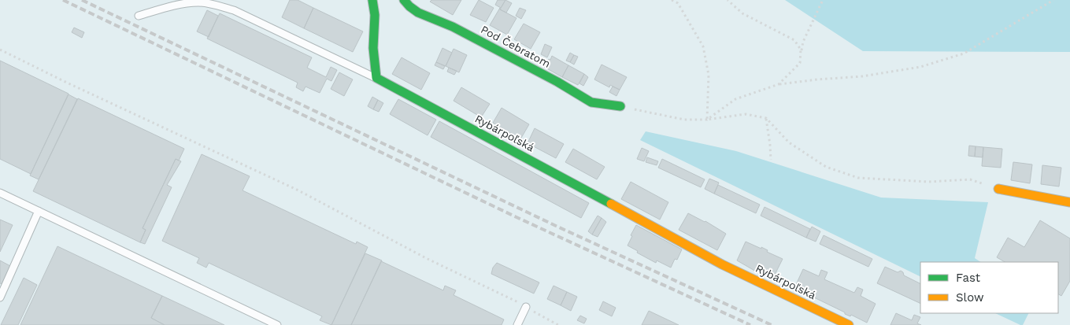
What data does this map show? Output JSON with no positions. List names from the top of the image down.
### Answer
{
  "streets": {
    "street": ["Pod Čebratom", "Rybárpoľská"]
  },
  "legend": ["Fast", "Slow"]
}
